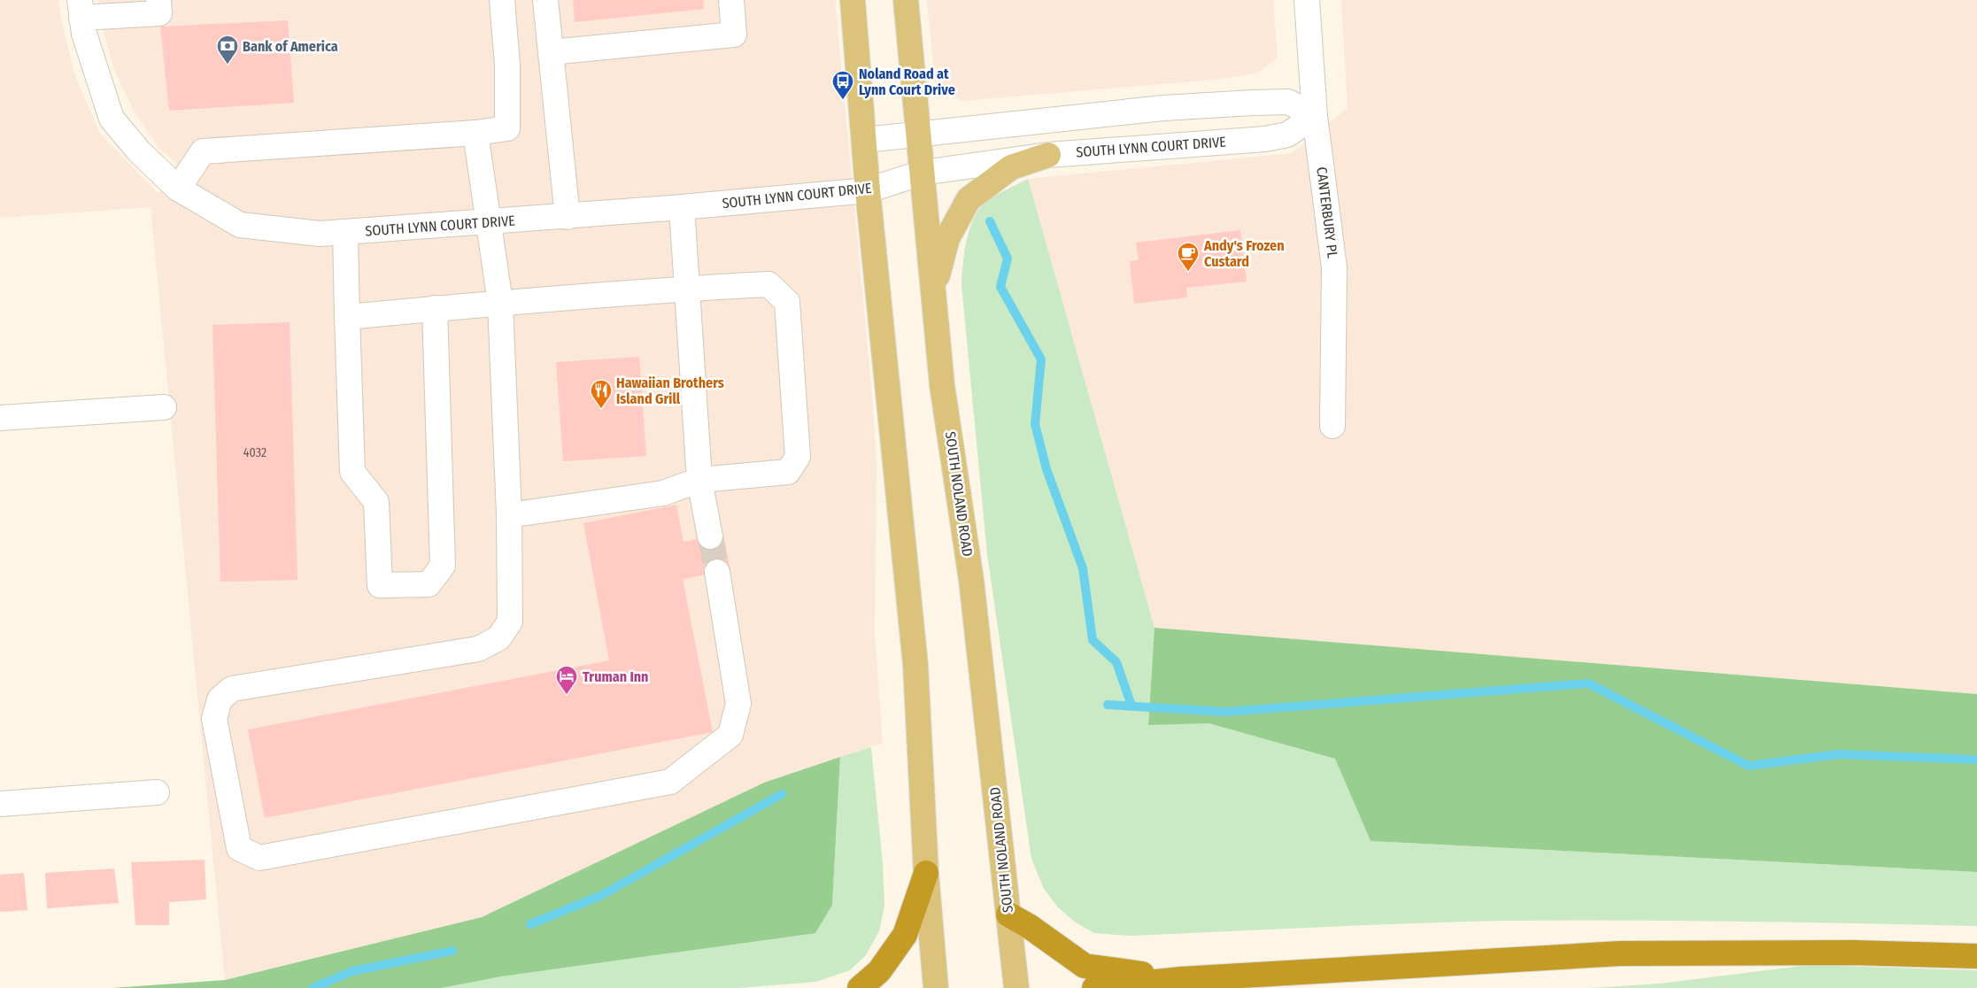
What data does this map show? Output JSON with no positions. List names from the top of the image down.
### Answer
{
  "streets": {
    "main road": ["SOUTH NOLAND ROAD"],
    "street": ["SOUTH LYNN COURT DRIVE", "CANTERBURY PL"]
  },
  "crossings": [
    ["SOUTH LYNN COURT DRIVE", "CANTERBURY PL"],
    ["SOUTH LYNN COURT DRIVE", "SOUTH NOLAND ROAD"]
  ],
  "places": {
    "bank": ["Bank of America"],
    "bus stop": ["Noland Road at Lynn Court Drive"],
    "cafe": ["Andy's Frozen Custard"],
    "restaurant": ["Hawaiian Brothers Island Grill"],
    "hotel": ["Truman Inn"]
  },
  "house_numbers": ["4032"]
}
